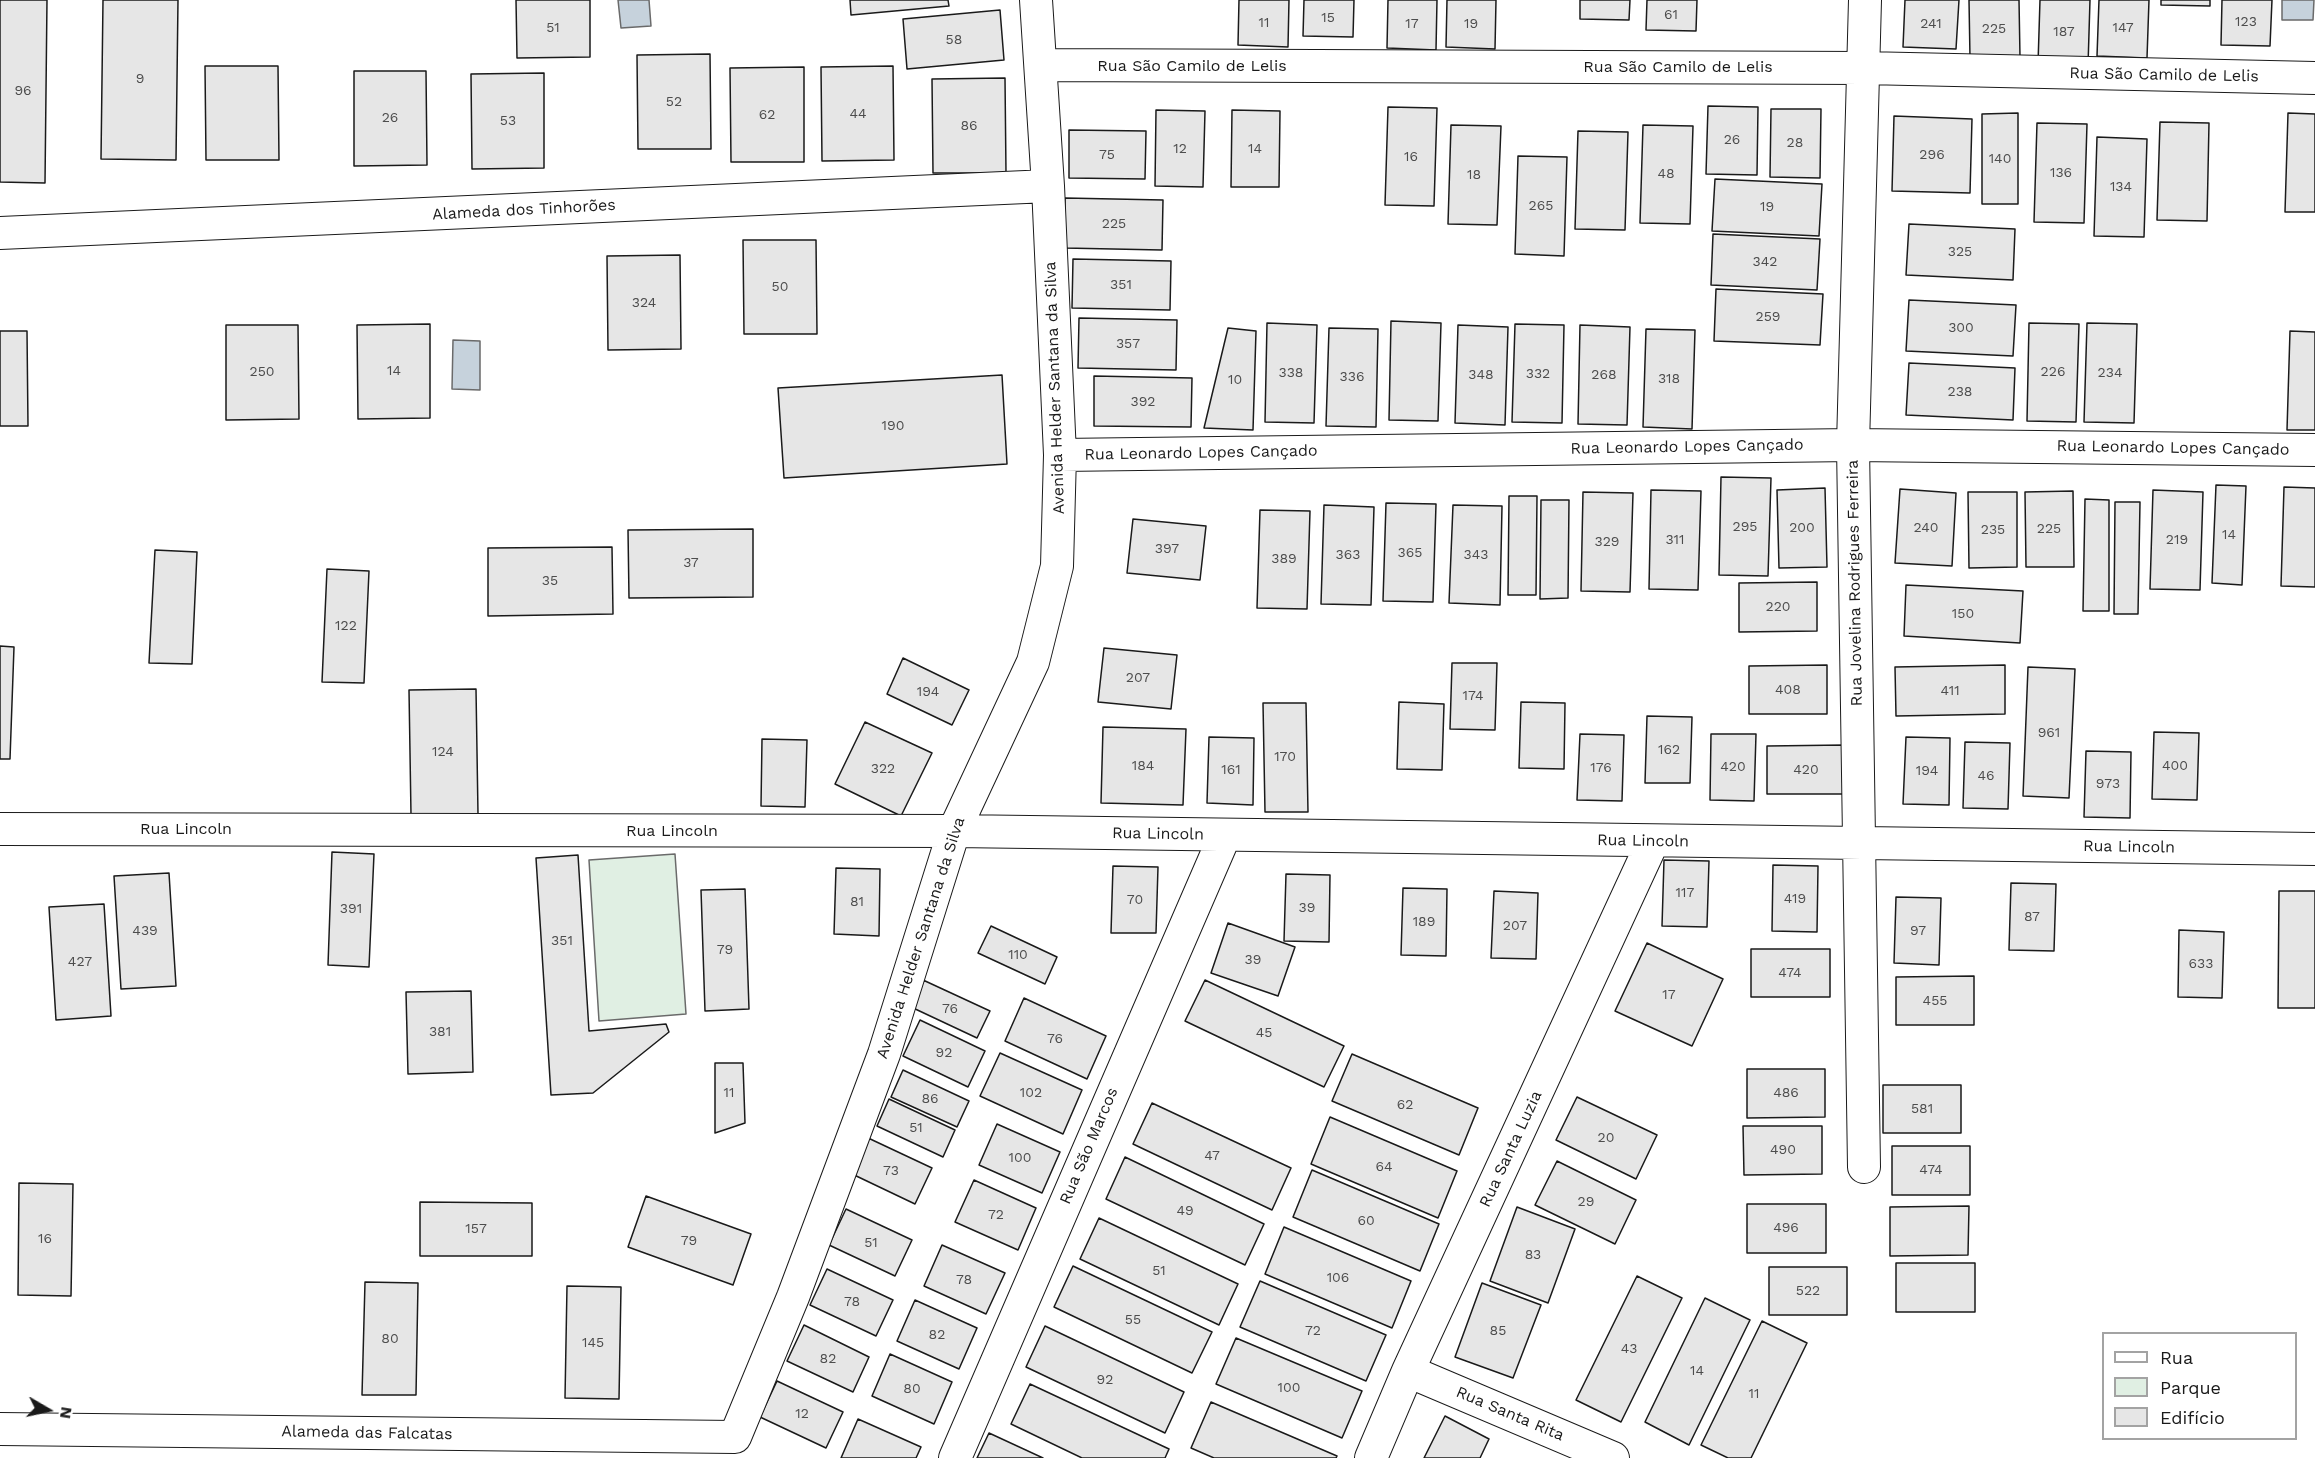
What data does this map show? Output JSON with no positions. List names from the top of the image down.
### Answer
{
  "streets": {
    "street": [
      "Rua São Camilo de Lelis",
      "Alameda dos Tinhorões",
      "Avenida Helder Santana da Silva",
      "Rua Leonardo Lopes Cançado",
      "Rua Jovelina Rodrigues Ferreira",
      "Rua Lincoln",
      "Rua São Marcos",
      "Rua Santa Luzia",
      "Rua Santa Rita",
      "Alameda das Falcatas"
    ]
  },
  "crossings": [
    ["Rua São Camilo de Lelis", "Avenida Helder Santana da Silva"],
    ["Rua São Camilo de Lelis", "Rua Jovelina Rodrigues Ferreira"],
    ["Alameda dos Tinhorões", "Avenida Helder Santana da Silva"],
    ["Avenida Helder Santana da Silva", "Rua Leonardo Lopes Cançado"],
    ["Avenida Helder Santana da Silva", "Rua Lincoln"],
    ["Avenida Helder Santana da Silva", "Alameda das Falcatas"],
    ["Rua Leonardo Lopes Cançado", "Rua Jovelina Rodrigues Ferreira"],
    ["Rua Jovelina Rodrigues Ferreira", "Rua Lincoln"],
    ["Rua Lincoln", "Rua São Marcos"],
    ["Rua Lincoln", "Rua Santa Luzia"],
    ["Rua Santa Luzia", "Rua Santa Rita"]
  ],
  "house_numbers": [
    "61",
    "15",
    "123",
    "11",
    "17",
    "19",
    "241",
    "51",
    "147",
    "225",
    "187",
    "58",
    "9",
    "96",
    "52",
    "44",
    "62",
    "26",
    "53",
    "86",
    "26",
    "28",
    "12",
    "14",
    "75",
    "296",
    "16",
    "140",
    "136",
    "48",
    "18",
    "134",
    "265",
    "19",
    "225",
    "325",
    "342",
    "351",
    "50",
    "324",
    "259",
    "300",
    "357",
    "14",
    "250",
    "226",
    "338",
    "234",
    "332",
    "348",
    "268",
    "336",
    "318",
    "10",
    "238",
    "392",
    "190",
    "295",
    "200",
    "240",
    "225",
    "235",
    "14",
    "311",
    "219",
    "329",
    "397",
    "365",
    "363",
    "343",
    "389",
    "37",
    "35",
    "220",
    "150",
    "122",
    "207",
    "408",
    "411",
    "194",
    "174",
    "961",
    "162",
    "124",
    "170",
    "184",
    "400",
    "420",
    "176",
    "322",
    "161",
    "420",
    "194",
    "46",
    "973",
    "117",
    "419",
    "70",
    "81",
    "39",
    "391",
    "87",
    "189",
    "207",
    "439",
    "97",
    "351",
    "79",
    "110",
    "39",
    "427",
    "633",
    "474",
    "17",
    "455",
    "76",
    "381",
    "45",
    "76",
    "92",
    "11",
    "102",
    "486",
    "86",
    "62",
    "581",
    "51",
    "20",
    "490",
    "47",
    "100",
    "64",
    "474",
    "73",
    "29",
    "49",
    "72",
    "60",
    "496",
    "157",
    "16",
    "79",
    "51",
    "83",
    "51",
    "106",
    "78",
    "522",
    "78",
    "55",
    "72",
    "85",
    "82",
    "80",
    "145",
    "43",
    "82",
    "14",
    "92",
    "100",
    "80",
    "11",
    "12"
  ],
  "legend": ["Rua", "Parque", "Edifício"],
  "north": "right"
}
